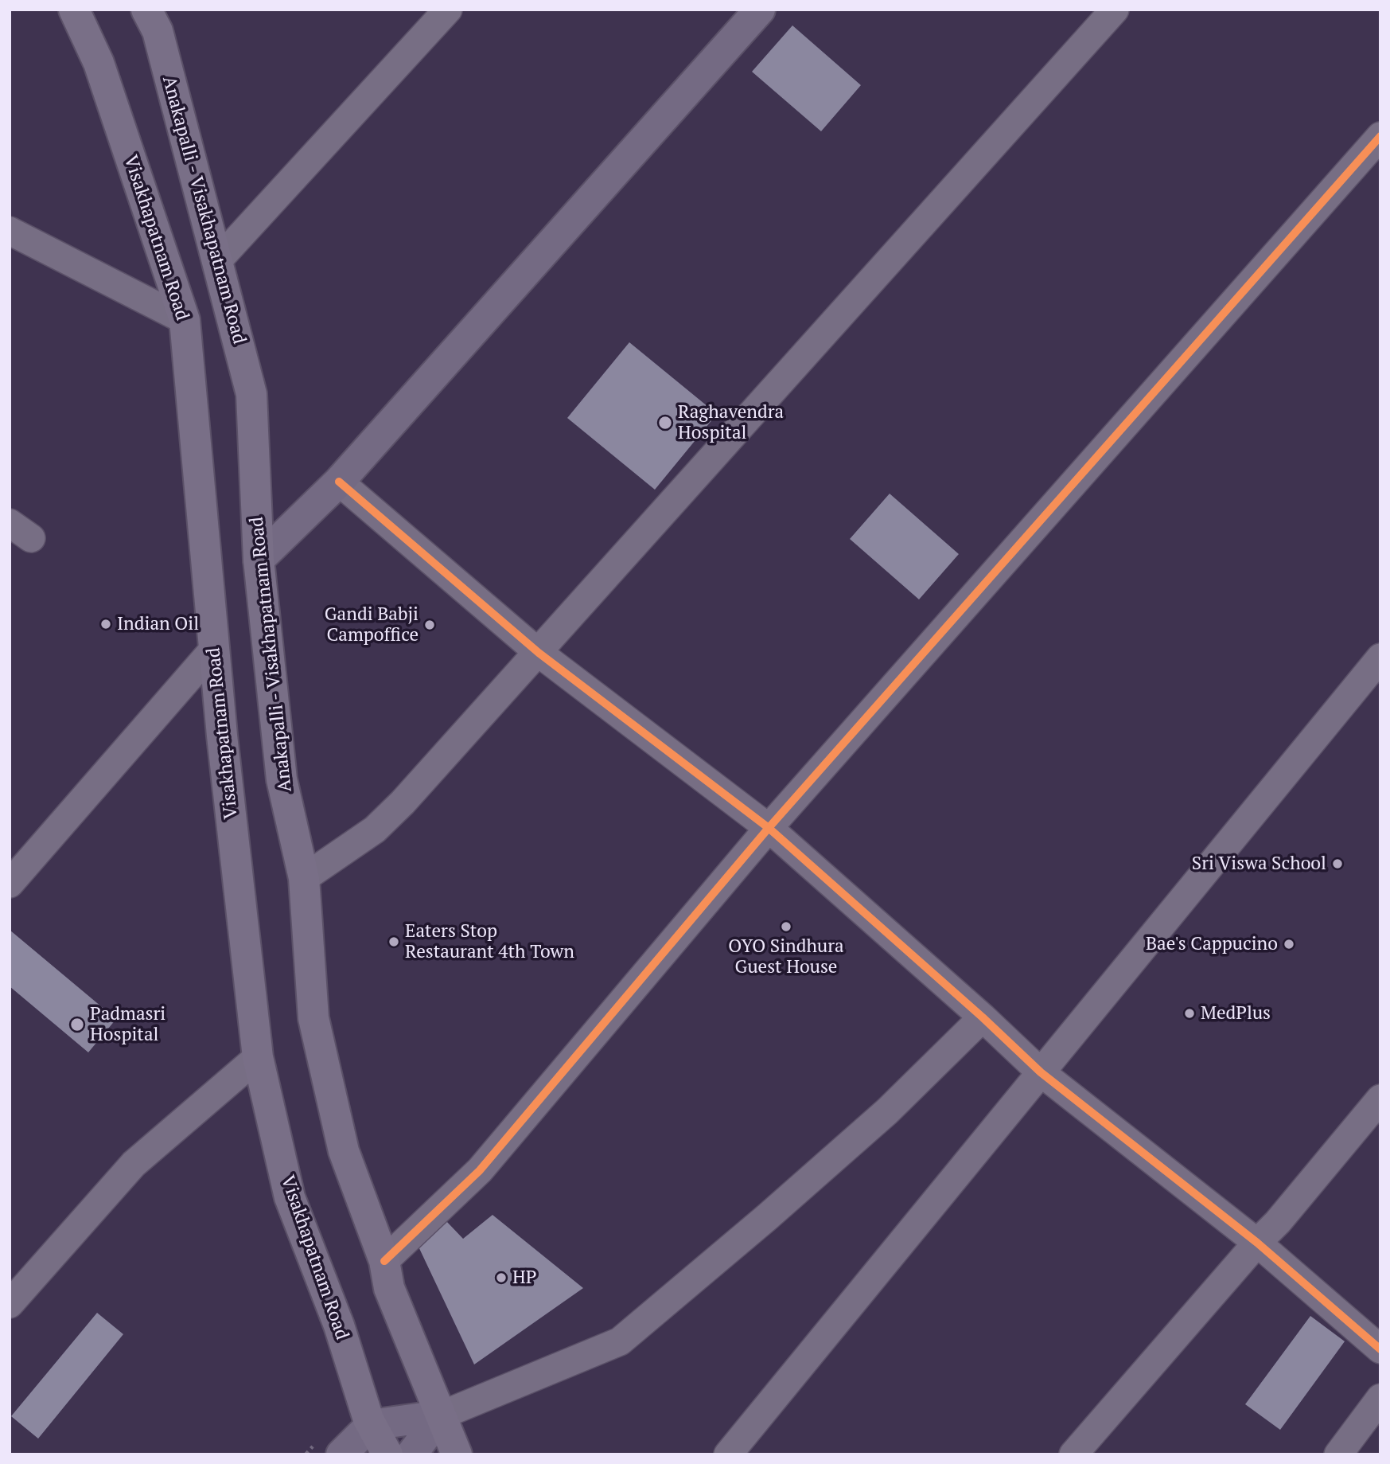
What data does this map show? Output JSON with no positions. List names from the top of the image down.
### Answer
{
  "streets": {
    "main road": ["Anakapalli - Visakhapatnam Road", "Visakhapatnam Road"]
  },
  "places": [
    "Raghavendra Hospital",
    "Indian Oil",
    "Gandi Babji Campoffice",
    "Sri Viswa School",
    "OYO Sindhura Guest House",
    "Eaters Stop Restaurant 4th Town",
    "Bae's Cappucino",
    "MedPlus",
    "Padmasri Hospital",
    "HP"
  ]
}
